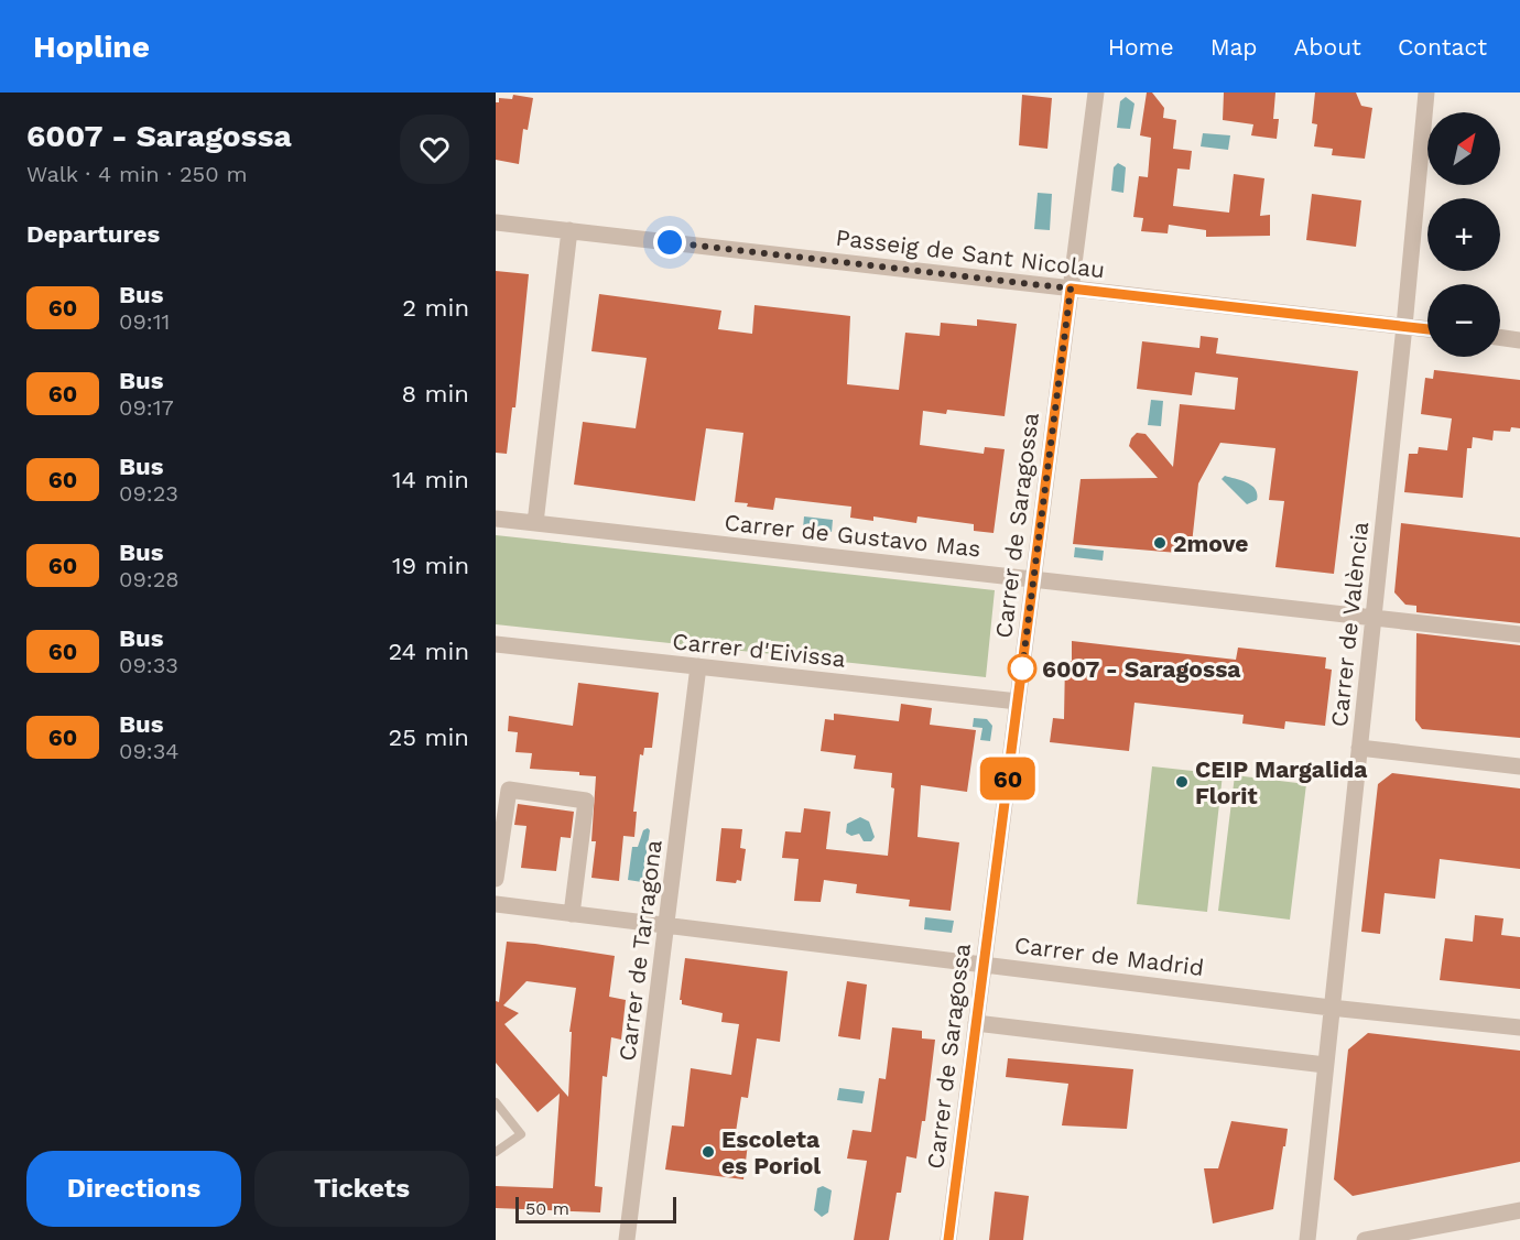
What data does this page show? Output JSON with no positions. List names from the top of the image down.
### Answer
{
  "streets": {
    "street": [
      "Passeig de Sant Nicolau",
      "Carrer de Saragossa",
      "Carrer de Gustavo Mas",
      "Carrer de València",
      "Carrer d'Eivissa",
      "Carrer de Tarragona",
      "Carrer de Madrid"
    ]
  },
  "crossings": [
    ["Passeig de Sant Nicolau", "Carrer de Saragossa"],
    ["Passeig de Sant Nicolau", "Carrer de València"],
    ["Carrer de Saragossa", "Carrer de Gustavo Mas"],
    ["Carrer de Saragossa", "Carrer d'Eivissa"],
    ["Carrer de Saragossa", "Carrer de Madrid"],
    ["Carrer de Gustavo Mas", "Carrer de València"],
    ["Carrer de València", "Carrer de Madrid"],
    ["Carrer d'Eivissa", "Carrer de Tarragona"],
    ["Carrer de Tarragona", "Carrer de Madrid"]
  ],
  "places": [
    "2move",
    "6007 - Saragossa",
    "CEIP Margalida Florit",
    "Escoleta es Poriol"
  ],
  "lines": ["bus line 60"],
  "scale_bar": "50 m",
  "north": "top right",
  "page": {
    "header": "Hopline",
    "nav": [
      "Home",
      "Map",
      "About",
      "Contact"
    ],
    "heading": [
      ["6007 - Saragossa", "Walk · 4 min · 250 m"],
      "Departures"
    ],
    "on_map": "60",
    "map_buttons": ["+", "−"],
    "list": [
      {
        "mark": "60",
        "name": "Bus",
        "note": "09:11",
        "value": "2 min"
      },
      {
        "mark": "60",
        "name": "Bus",
        "note": "09:17",
        "value": "8 min"
      },
      {
        "mark": "60",
        "name": "Bus",
        "note": "09:23",
        "value": "14 min"
      },
      {
        "mark": "60",
        "name": "Bus",
        "note": "09:28",
        "value": "19 min"
      },
      {
        "mark": "60",
        "name": "Bus",
        "note": "09:33",
        "value": "24 min"
      },
      {
        "mark": "60",
        "name": "Bus",
        "note": "09:34",
        "value": "25 min"
      }
    ],
    "buttons": ["Directions", "Tickets"],
    "scale": "50 m"
  }
}
